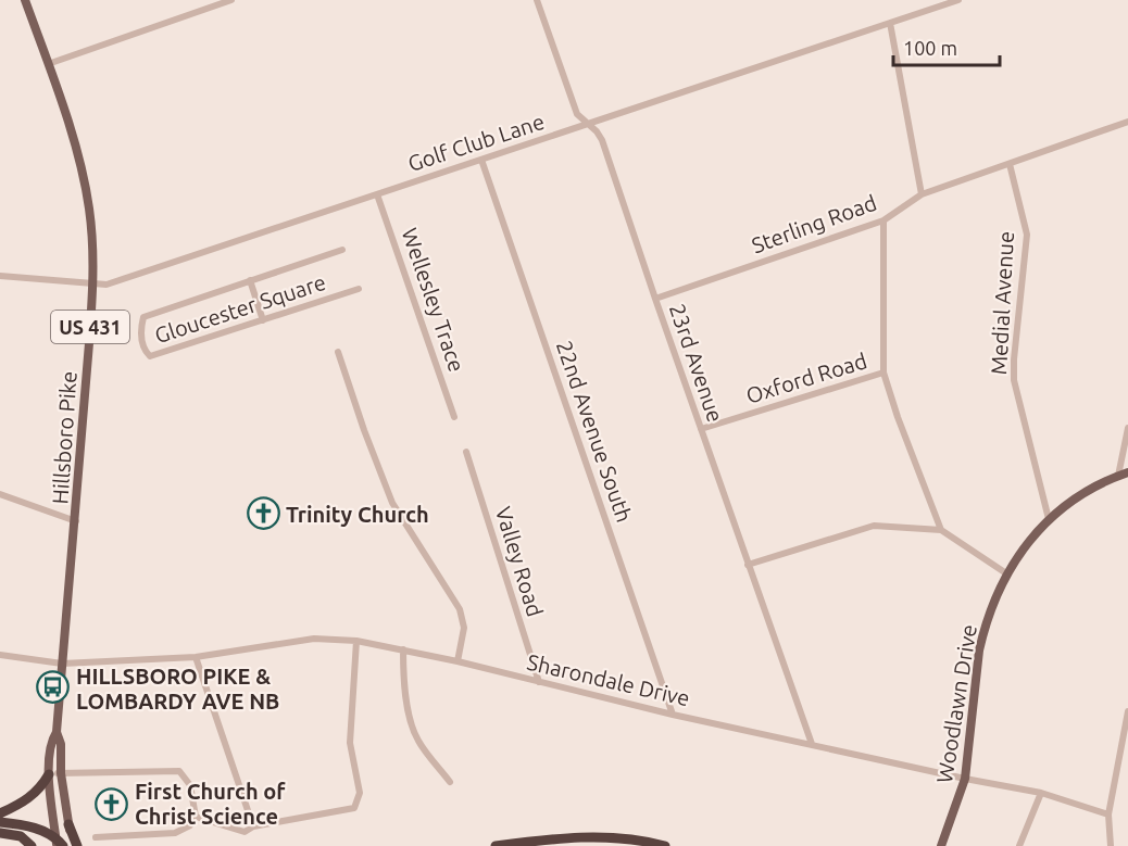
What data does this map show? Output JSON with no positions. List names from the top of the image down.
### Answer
{
  "streets": {
    "main road": ["US 431", "Hillsboro Pike", "Woodlawn Drive"],
    "street": [
      "Golf Club Lane",
      "Sterling Road",
      "Wellesley Trace",
      "Medial Avenue",
      "Gloucester Square",
      "23rd Avenue",
      "Oxford Road",
      "22nd Avenue South",
      "Valley Road",
      "Sharondale Drive"
    ]
  },
  "crossings": [
    ["Golf Club Lane", "Wellesley Trace"],
    ["Golf Club Lane", "23rd Avenue"],
    ["Golf Club Lane", "22nd Avenue South"],
    ["Golf Club Lane", "Hillsboro Pike"],
    ["Sterling Road", "Medial Avenue"],
    ["Sterling Road", "23rd Avenue"],
    ["Medial Avenue", "Woodlawn Drive"],
    ["23rd Avenue", "Oxford Road"],
    ["23rd Avenue", "Sharondale Drive"],
    ["22nd Avenue South", "Sharondale Drive"],
    ["Hillsboro Pike", "Sharondale Drive"],
    ["Valley Road", "Sharondale Drive"],
    ["Sharondale Drive", "Woodlawn Drive"]
  ],
  "places": {
    "church": ["Trinity Church", "First Church of Christ Science"],
    "bus stop": ["HILLSBORO PIKE & LOMBARDY AVE NB"]
  },
  "scale_bar": "100 m"
}
